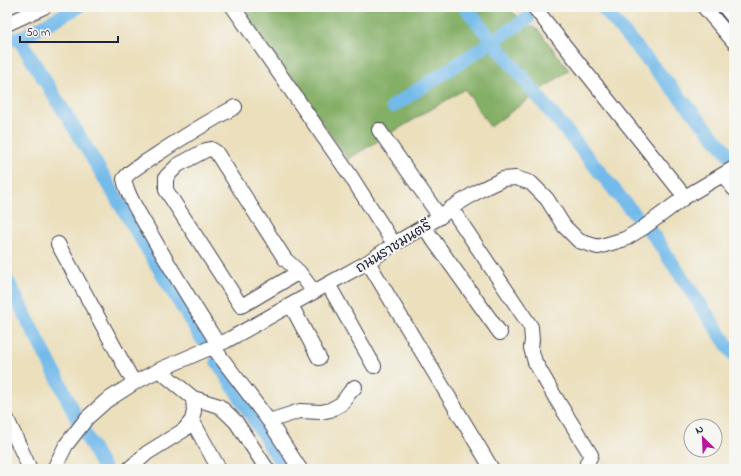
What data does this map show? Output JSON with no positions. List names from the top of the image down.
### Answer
{
  "streets": {
    "street": ["ถนนราชมนตรี"]
  },
  "scale_bar": "50 m",
  "north": "top left"
}
